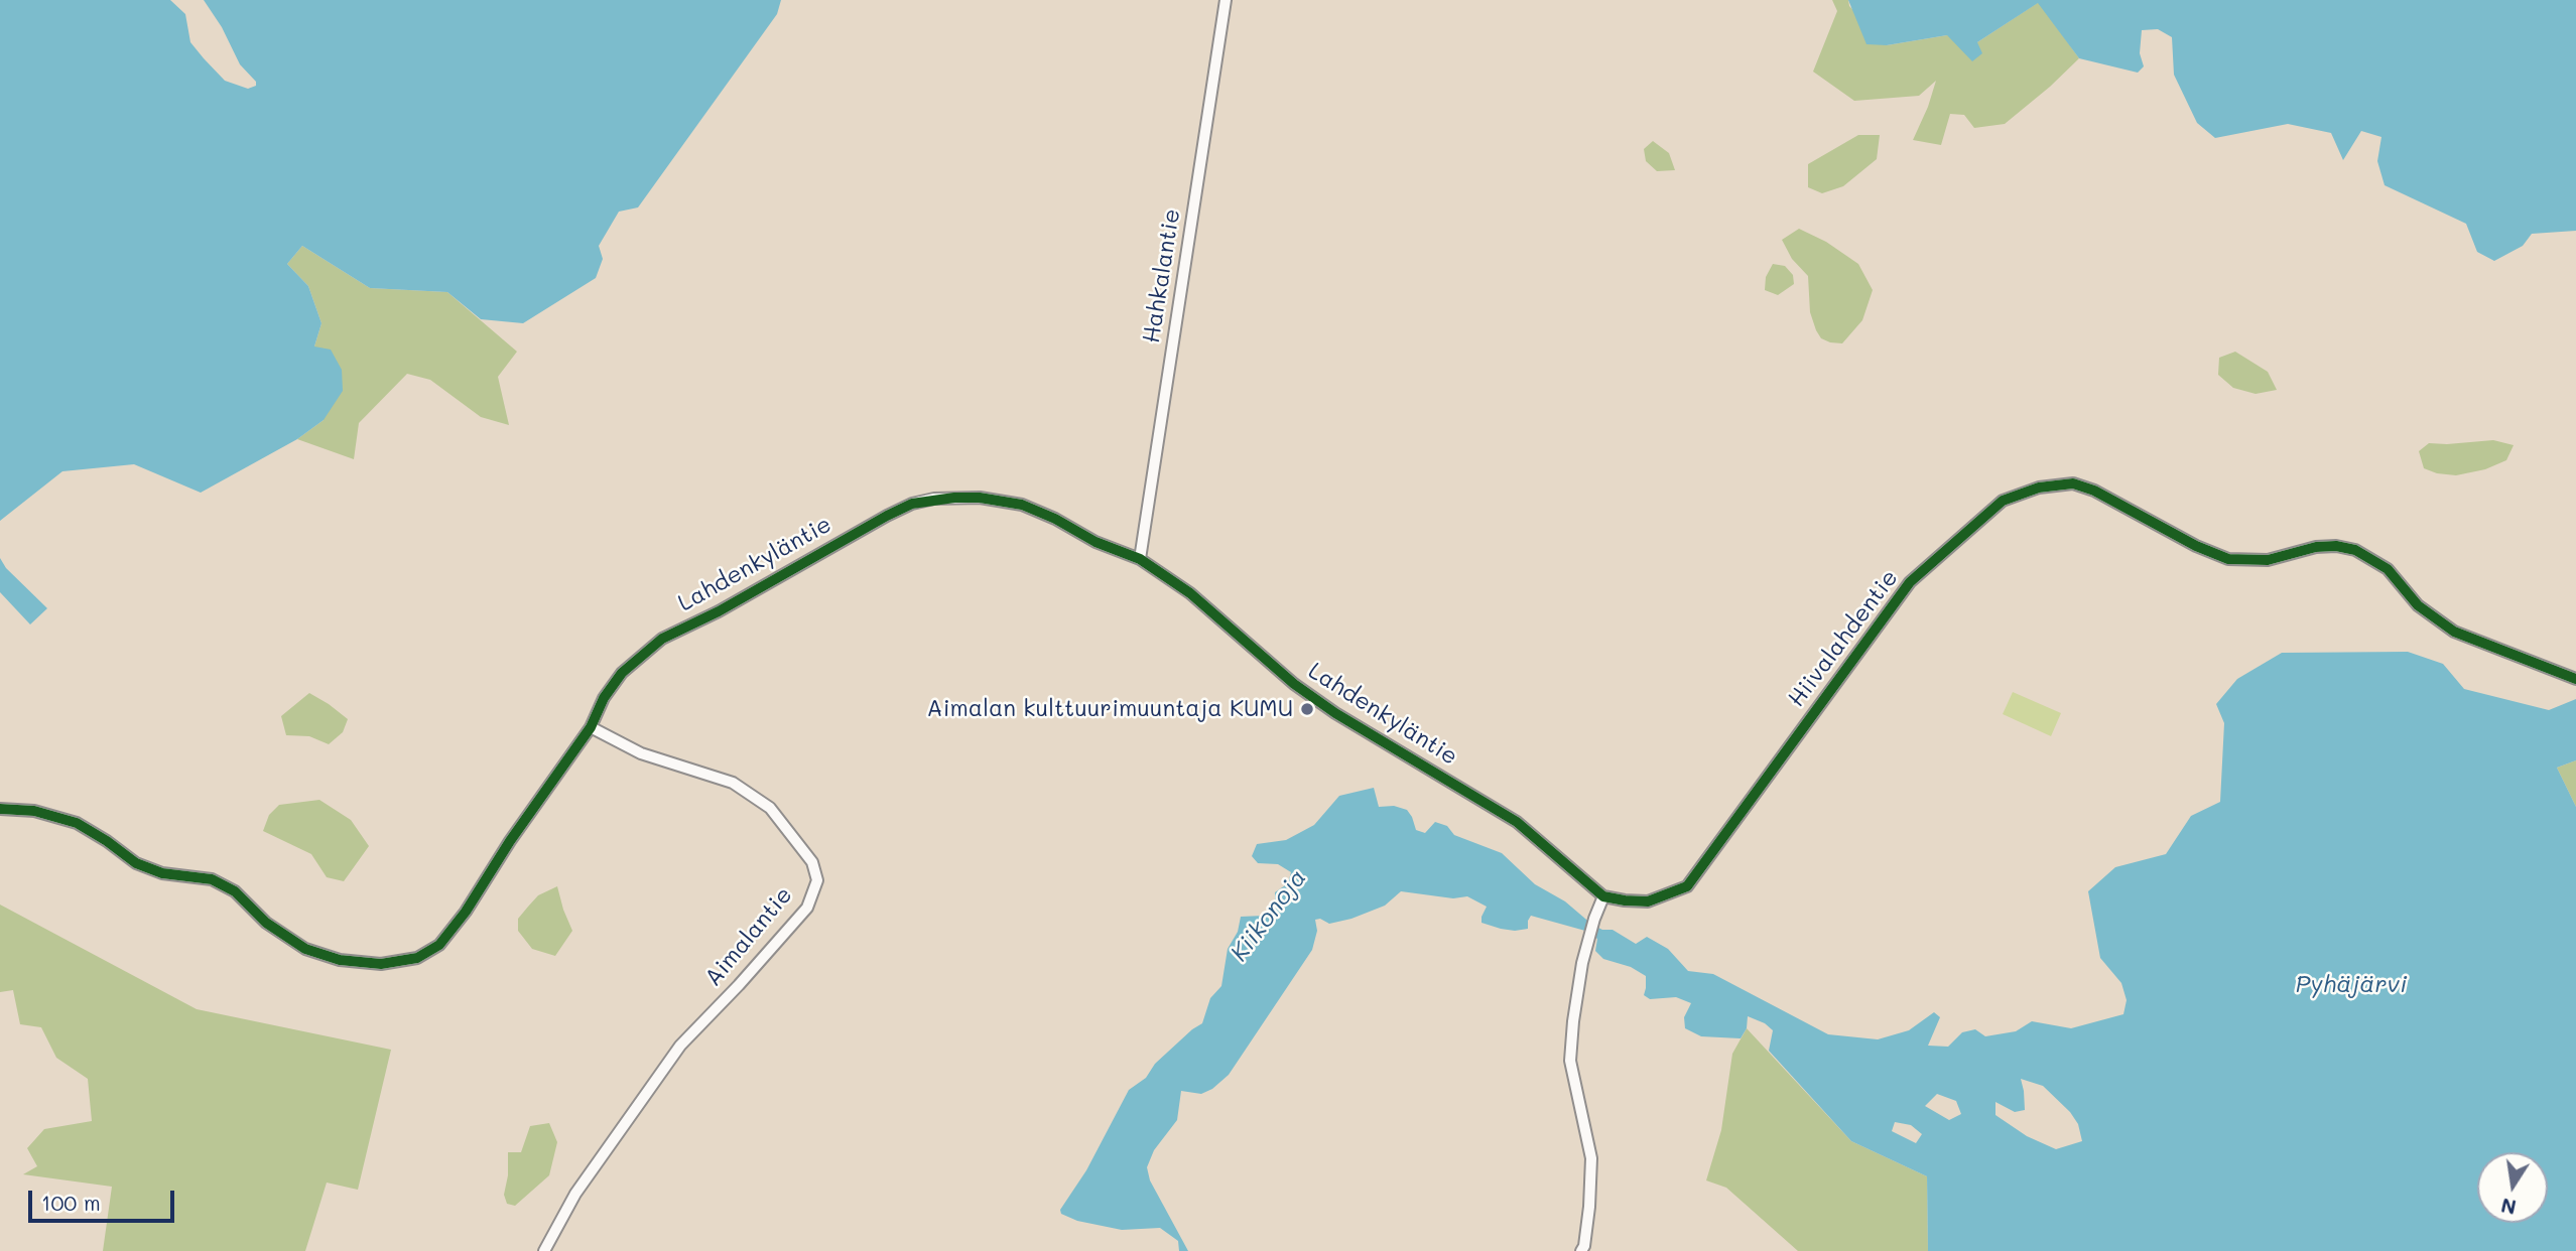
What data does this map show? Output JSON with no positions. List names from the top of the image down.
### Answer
{
  "streets": {
    "street": [
      "Hahkalantie",
      "Lahdenkyläntie",
      "Hiivalahdentie",
      "Aimalantie"
    ]
  },
  "crossings": [
    ["Hahkalantie", "Lahdenkyläntie"],
    ["Lahdenkyläntie", "Hiivalahdentie"],
    ["Lahdenkyläntie", "Aimalantie"]
  ],
  "water": ["Kiikonoja", "Pyhäjärvi"],
  "places": ["Aimalan kulttuurimuuntaja KUMU"],
  "scale_bar": "100 m",
  "north": "bottom"
}
